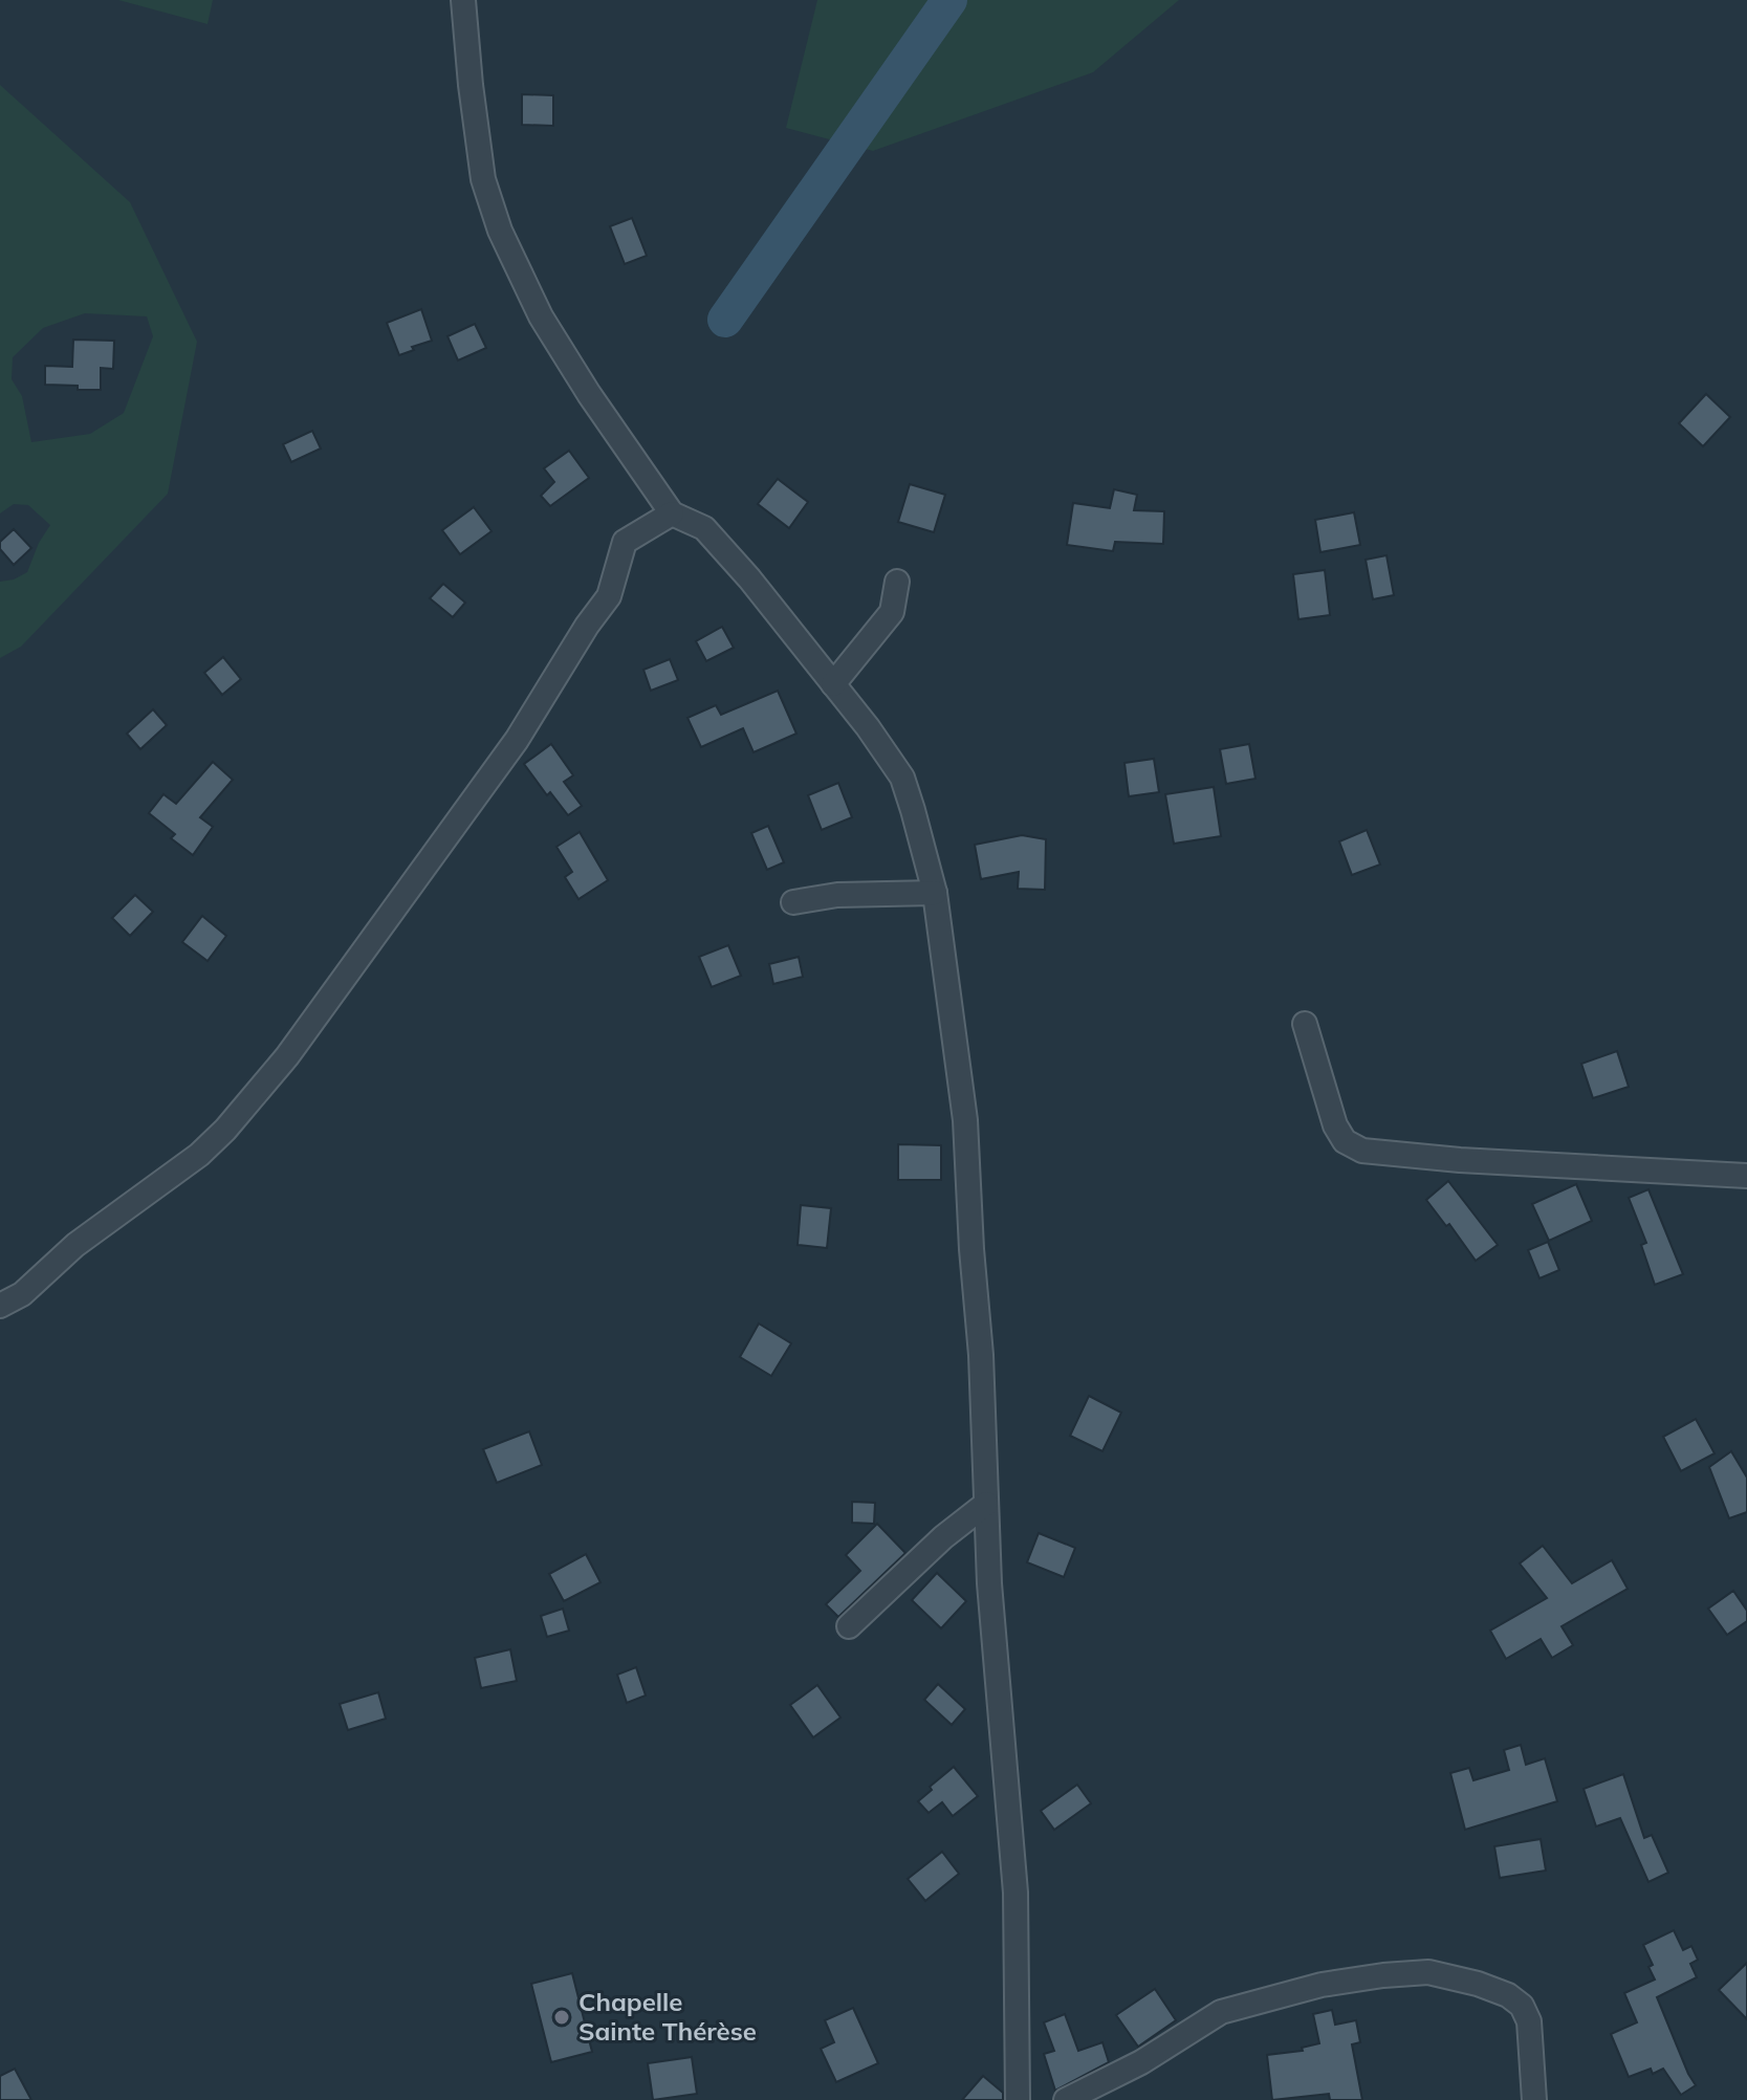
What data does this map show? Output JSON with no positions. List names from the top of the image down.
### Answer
{
  "places": ["Chapelle Sainte Thérèse"]
}
